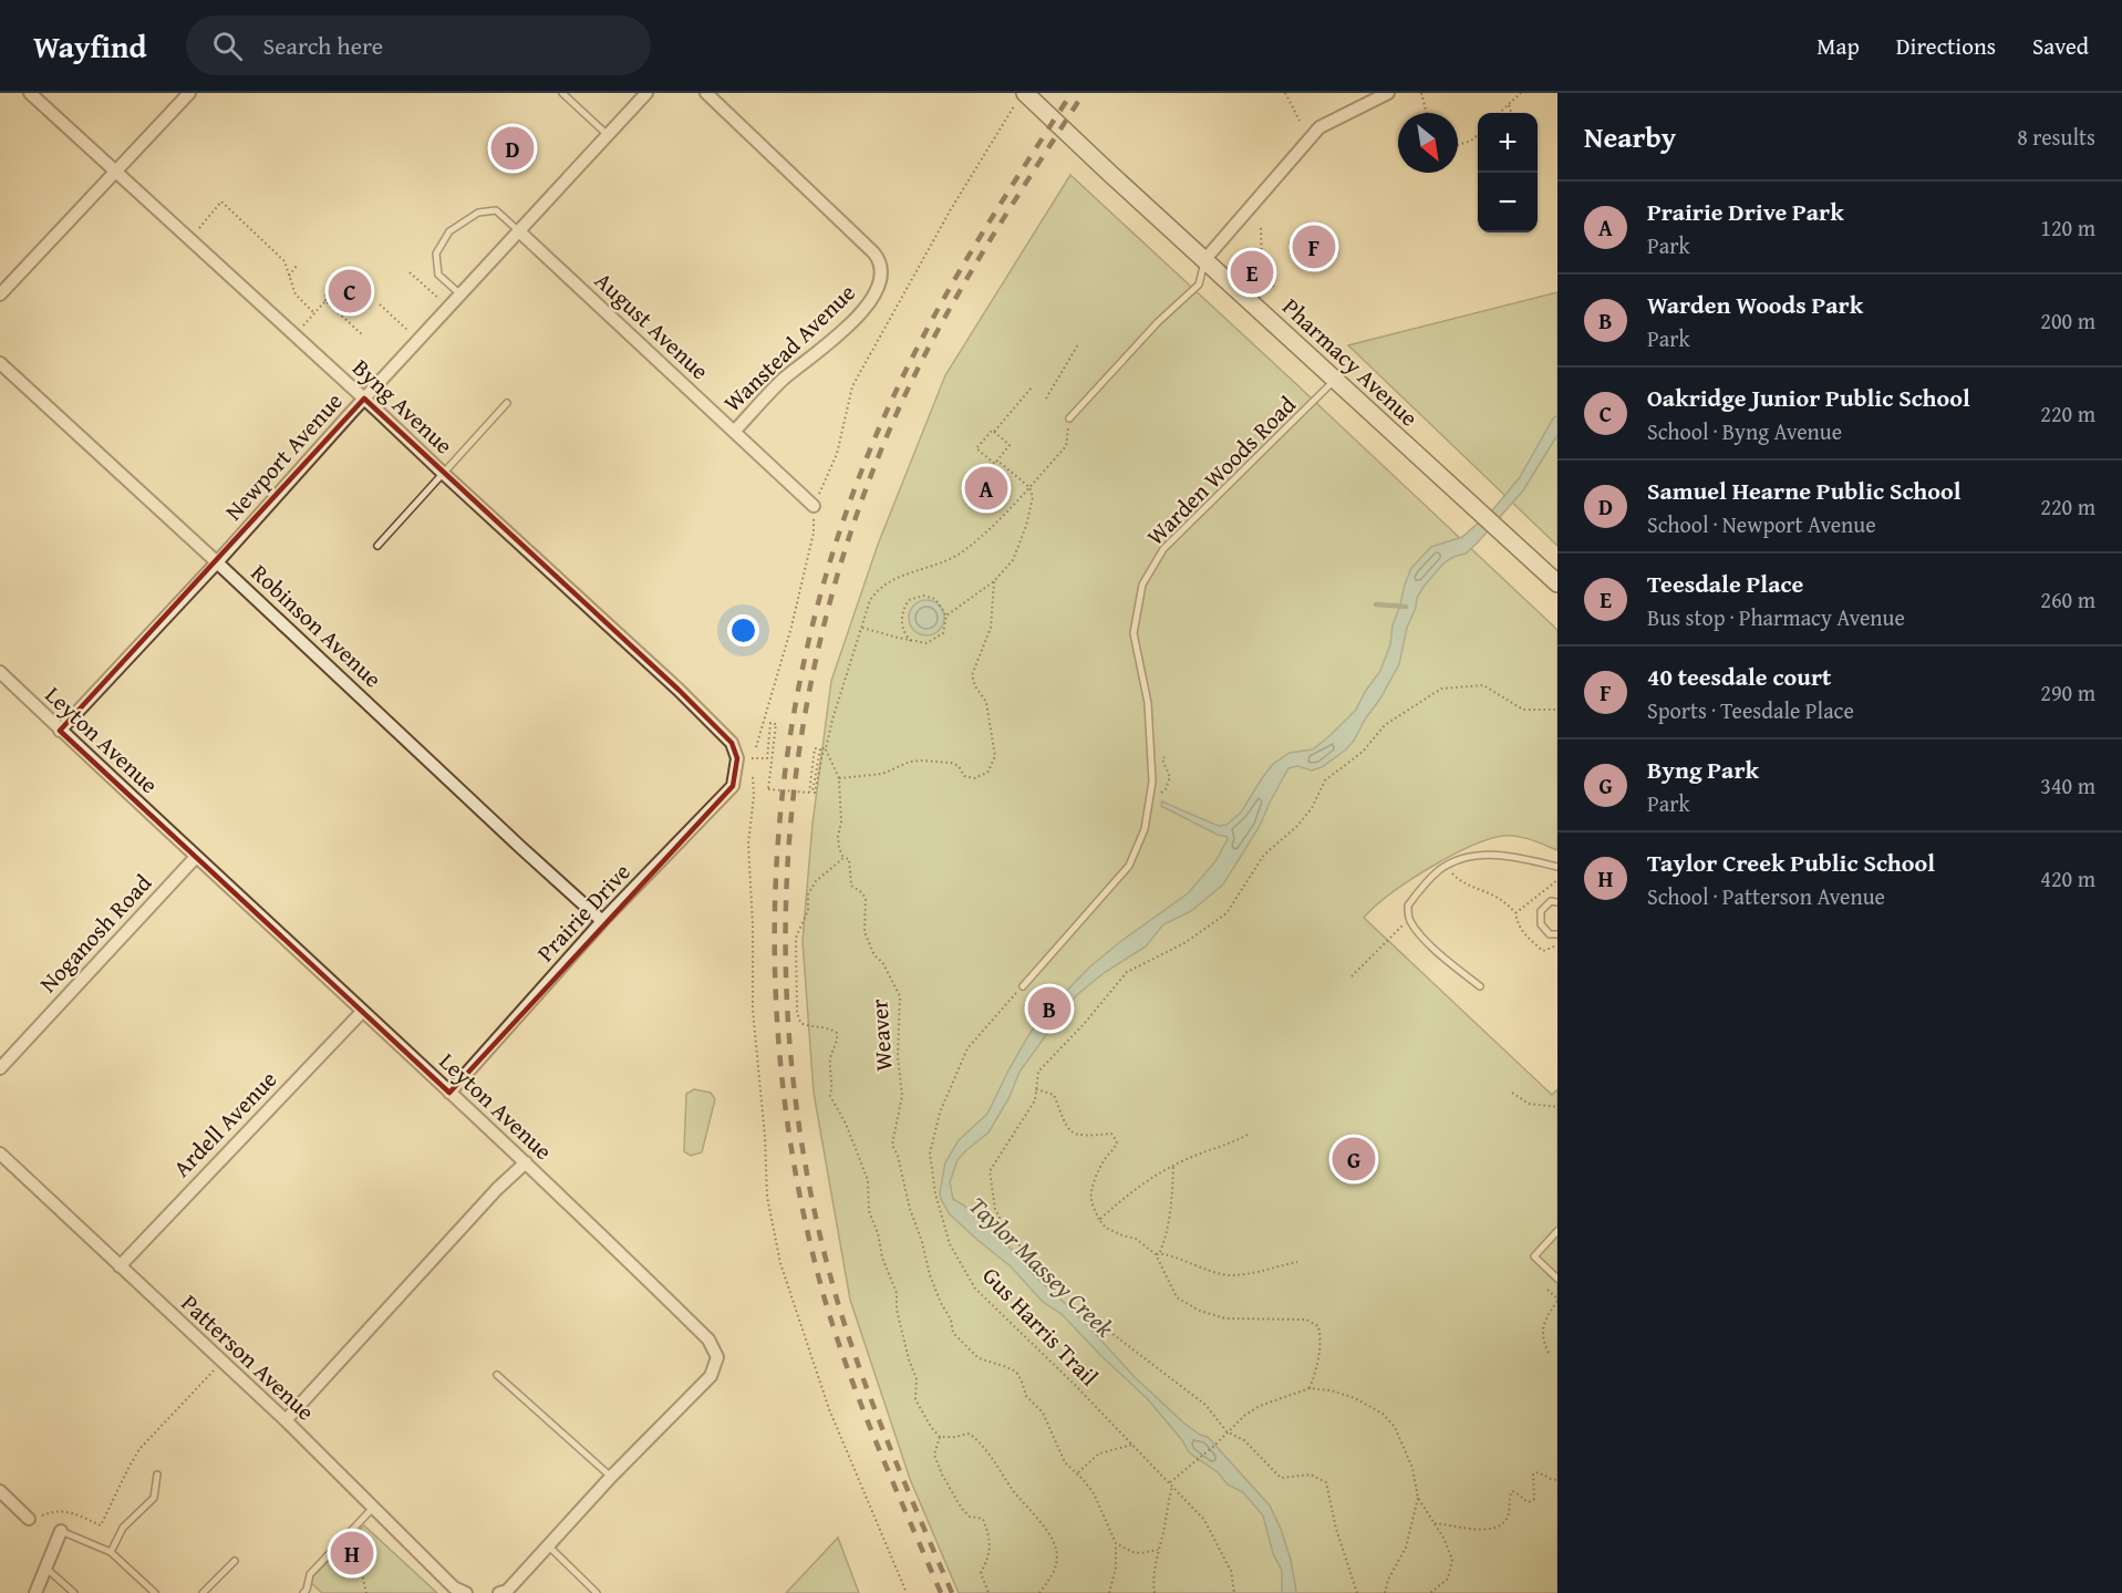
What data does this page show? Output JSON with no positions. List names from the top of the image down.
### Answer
{
  "streets": {
    "street": [
      "August Avenue",
      "Wanstead Avenue",
      "Pharmacy Avenue",
      "Byng Avenue",
      "Newport Avenue",
      "Robinson Avenue",
      "Leyton Avenue",
      "Prairie Drive",
      "Noganosh Road",
      "Ardell Avenue",
      "Patterson Avenue"
    ],
    "lane": ["Warden Woods Road"],
    "path": ["Weaver", "Gus Harris Trail"]
  },
  "crossings": [
    ["August Avenue", "Wanstead Avenue"],
    ["August Avenue", "Newport Avenue"],
    ["Pharmacy Avenue", "Warden Woods Road"],
    ["Byng Avenue", "Newport Avenue"],
    ["Byng Avenue", "Prairie Drive"],
    ["Newport Avenue", "Robinson Avenue"],
    ["Newport Avenue", "Leyton Avenue"],
    ["Warden Woods Road", "Gus Harris Trail"],
    ["Robinson Avenue", "Prairie Drive"],
    ["Leyton Avenue", "Prairie Drive"],
    ["Leyton Avenue", "Noganosh Road"],
    ["Leyton Avenue", "Ardell Avenue"],
    ["Ardell Avenue", "Patterson Avenue"]
  ],
  "water": ["Taylor Massey Creek"],
  "north": "bottom right",
  "page": {
    "header": "Wayfind",
    "search": "Search here",
    "nav": ["Map", "Directions", "Saved"],
    "heading": ["Nearby", "8 results"],
    "map_buttons": ["+", "−"],
    "pins": [
      "D",
      "F",
      "E",
      "C",
      "A",
      "B",
      "G",
      "H"
    ],
    "list": [
      {
        "mark": "A",
        "name": "Prairie Drive Park",
        "note": "Park",
        "value": "120 m"
      },
      {
        "mark": "B",
        "name": "Warden Woods Park",
        "note": "Park",
        "value": "200 m"
      },
      {
        "mark": "C",
        "name": "Oakridge Junior Public School",
        "note": "School · Byng Avenue",
        "value": "220 m"
      },
      {
        "mark": "D",
        "name": "Samuel Hearne Public School",
        "note": "School · Newport Avenue",
        "value": "220 m"
      },
      {
        "mark": "E",
        "name": "Teesdale Place",
        "note": "Bus stop · Pharmacy Avenue",
        "value": "260 m"
      },
      {
        "mark": "F",
        "name": "40 teesdale court",
        "note": "Sports · Teesdale Place",
        "value": "290 m"
      },
      {
        "mark": "G",
        "name": "Byng Park",
        "note": "Park",
        "value": "340 m"
      },
      {
        "mark": "H",
        "name": "Taylor Creek Public School",
        "note": "School · Patterson Avenue",
        "value": "420 m"
      }
    ]
  }
}
